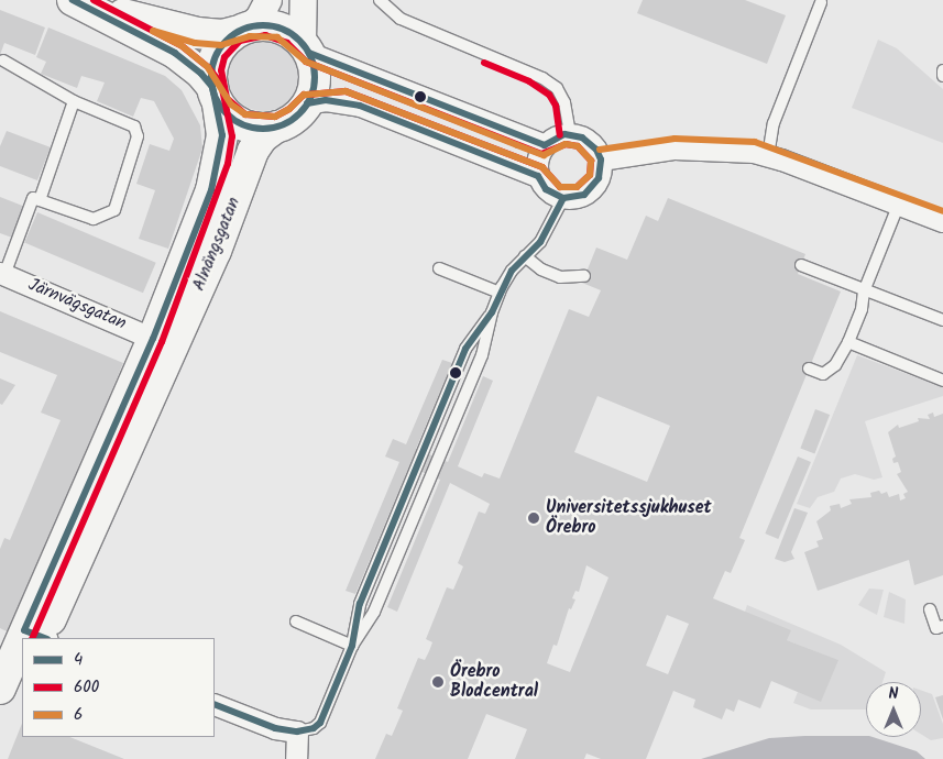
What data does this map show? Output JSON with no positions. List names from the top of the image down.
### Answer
{
  "streets": {
    "main road": ["Alnängsgatan"],
    "street": ["Järnvägsgatan"]
  },
  "crossings": [
    ["Alnängsgatan", "Järnvägsgatan"]
  ],
  "places": ["Universitetssjukhuset Örebro", "Örebro Blodcentral"],
  "lines": ["transit line 4", "transit line 600", "transit line 6"],
  "legend": ["4", "600", "6"],
  "north": "top"
}
